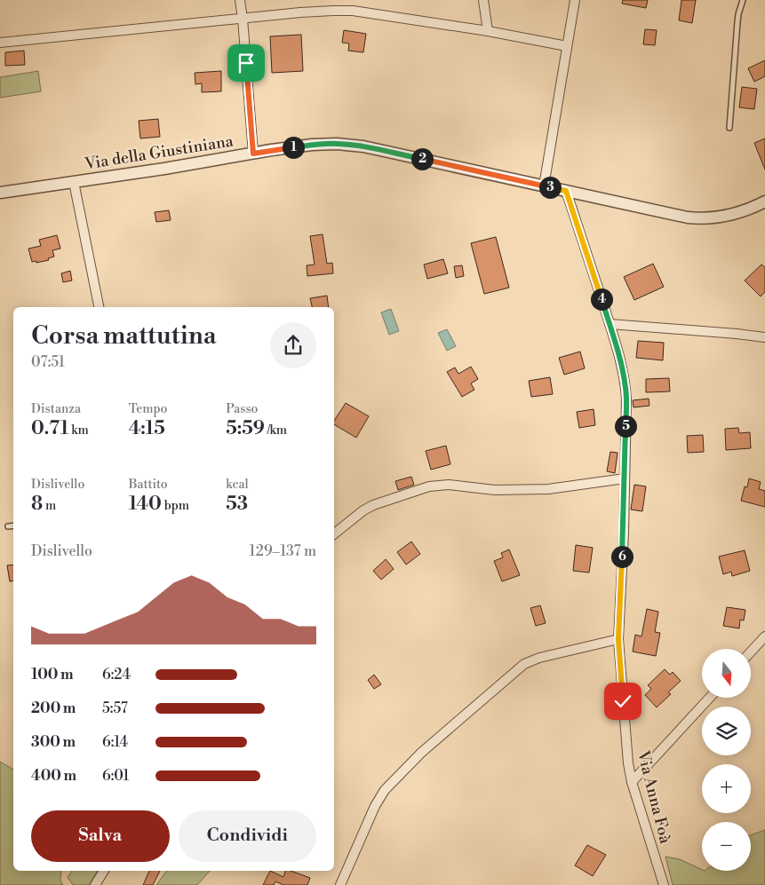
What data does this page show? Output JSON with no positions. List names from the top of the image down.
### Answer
{
  "streets": {
    "street": ["Via della Giustiniana", "Via Anna Foà"]
  },
  "crossings": [
    ["Via della Giustiniana", "Via Anna Foà"]
  ],
  "north": "bottom",
  "page": {
    "pins": [
      "1",
      "2",
      "3",
      "4",
      "5",
      "6"
    ],
    "heading": ["Corsa mattutina", "07:51"],
    "stats": [
      ["Distanza", "0.71 km"],
      ["Tempo", "4:15"],
      ["Passo", "5:59 /km"],
      ["Dislivello", "8 m"],
      ["Battito", "140 bpm"],
      ["kcal", "53"]
    ],
    "chart": ["Dislivello", "129–137 m"],
    "map_buttons": ["+", "−"],
    "list": [
      {
        "name": "100 m",
        "note": "6:24"
      },
      {
        "name": "200 m",
        "note": "5:57"
      },
      {
        "name": "300 m",
        "note": "6:14"
      },
      {
        "name": "400 m",
        "note": "6:01"
      }
    ],
    "buttons": ["Salva", "Condividi"]
  }
}
